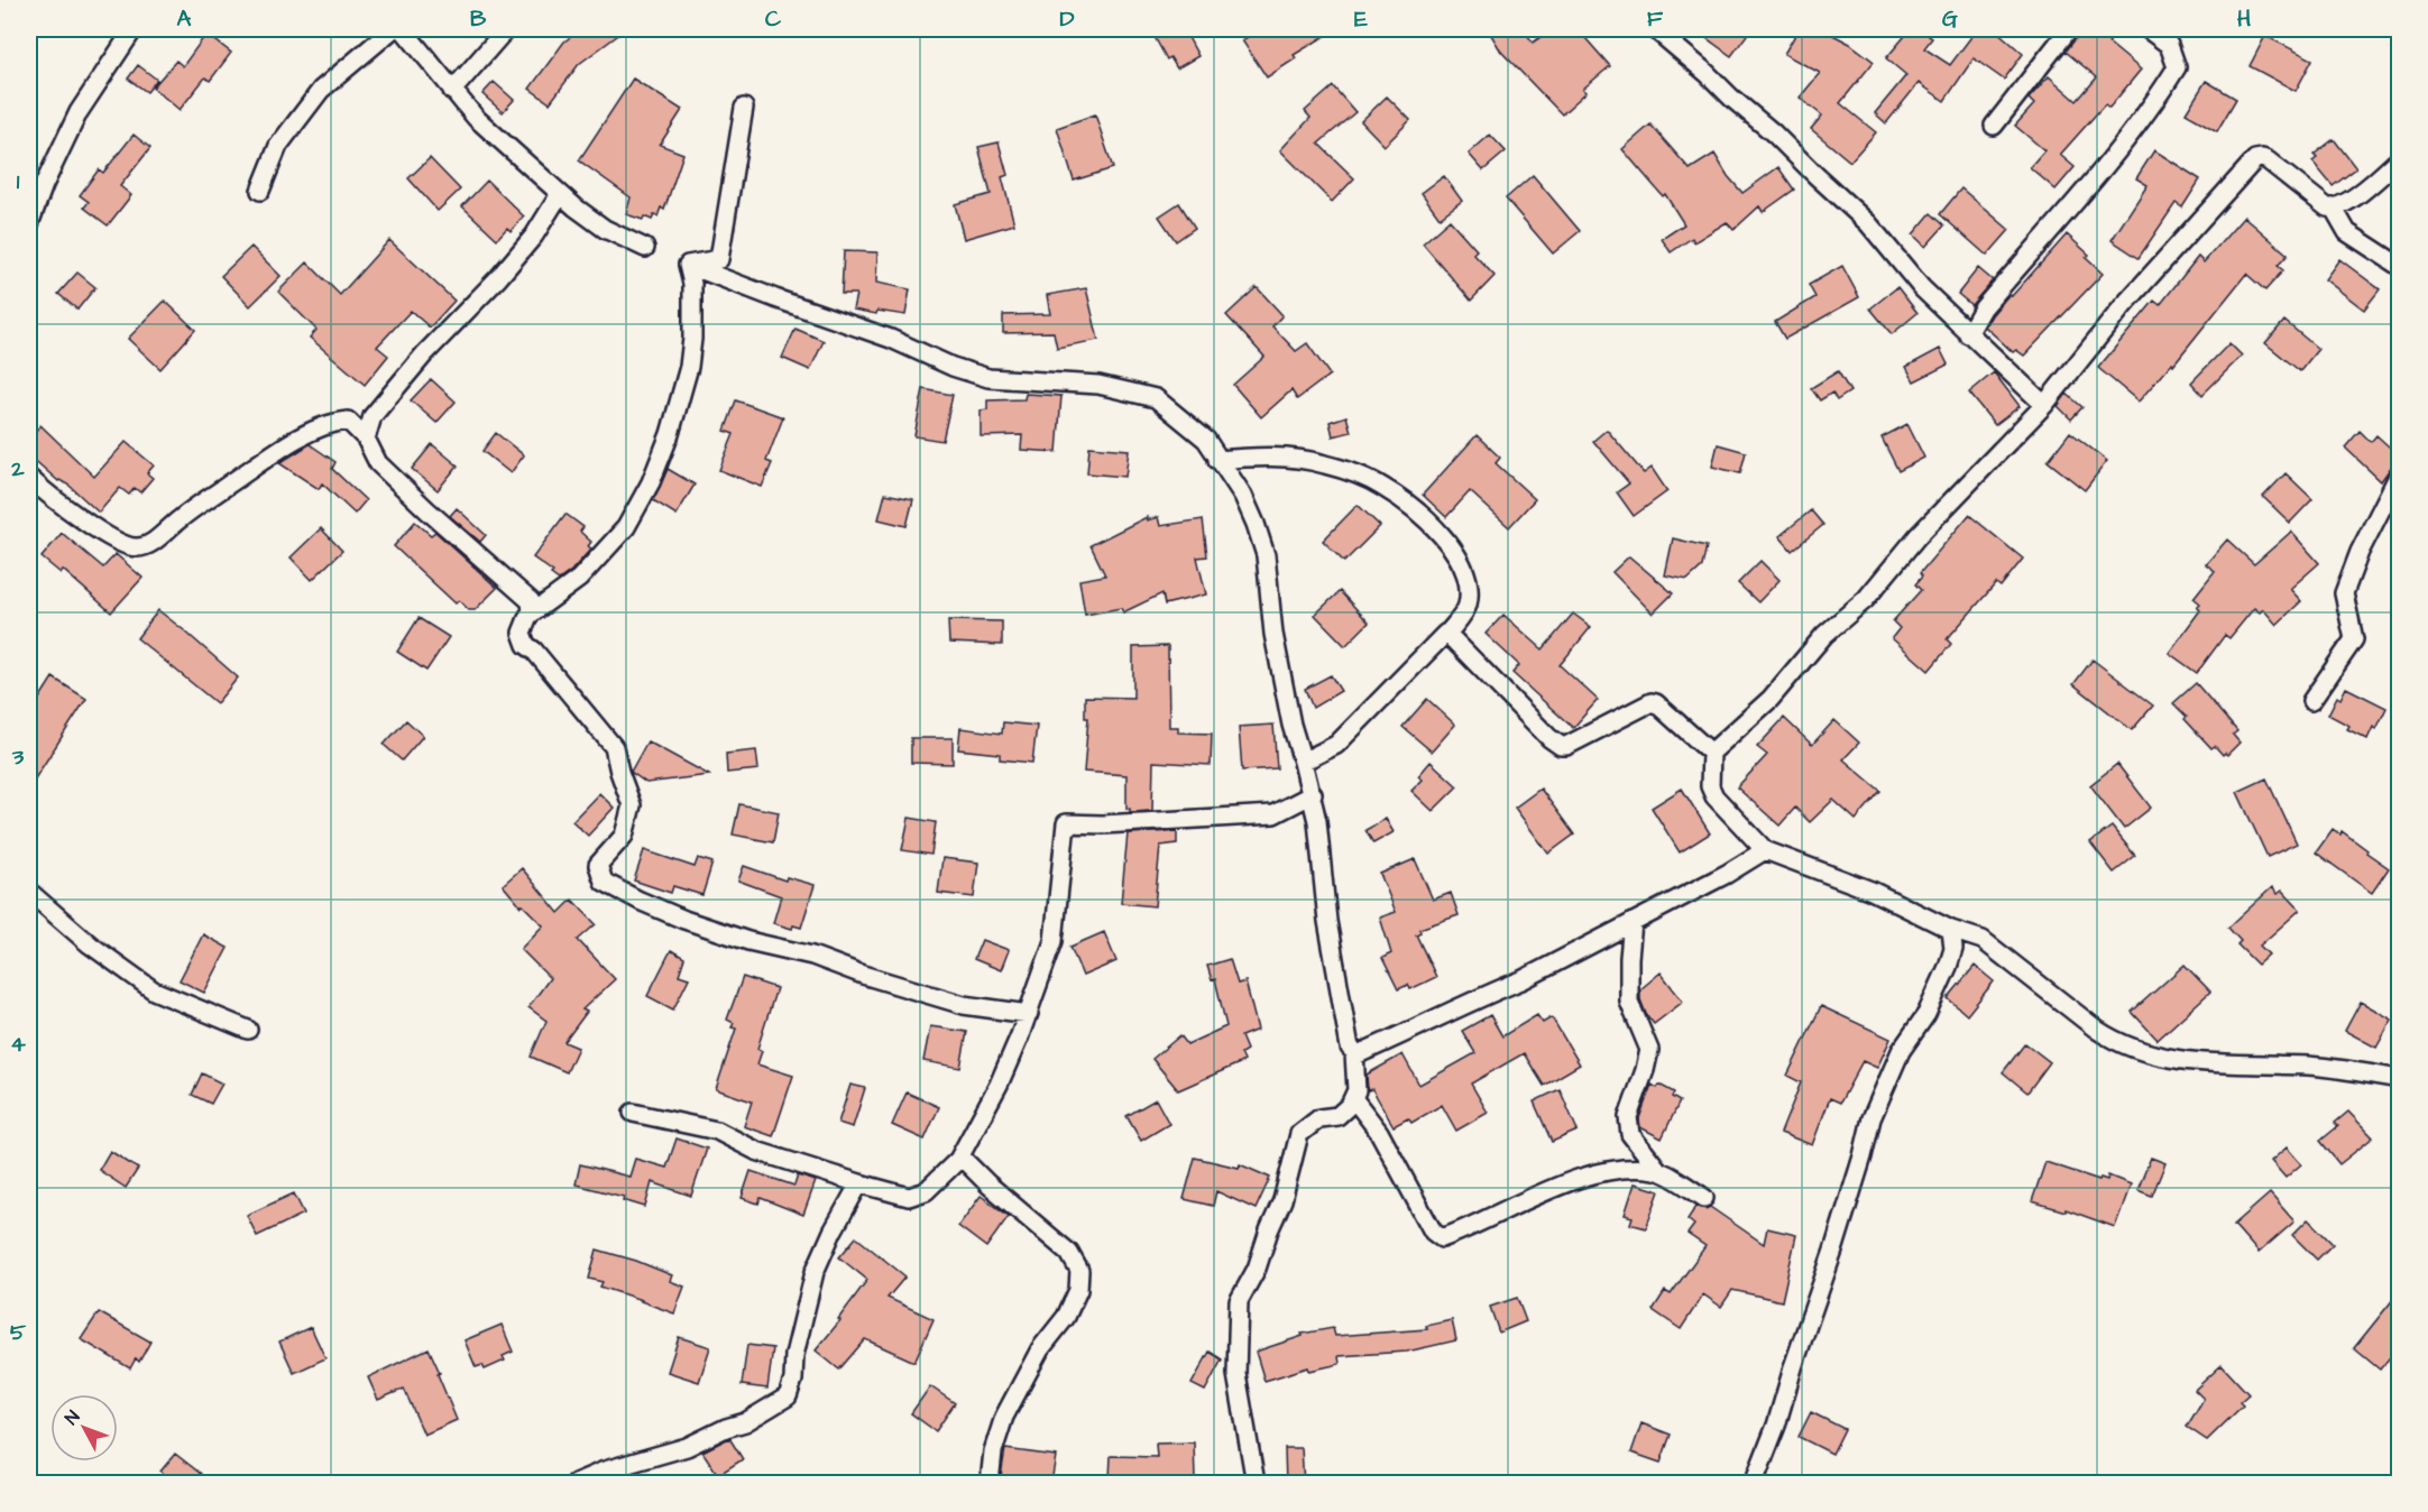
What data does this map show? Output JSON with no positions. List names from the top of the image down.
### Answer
{
  "north": "top left",
  "grid": {
    "columns": [
      "A",
      "B",
      "C",
      "D",
      "E",
      "F",
      "G",
      "H"
    ],
    "rows": [
      "1",
      "2",
      "3",
      "4",
      "5"
    ]
  }
}
